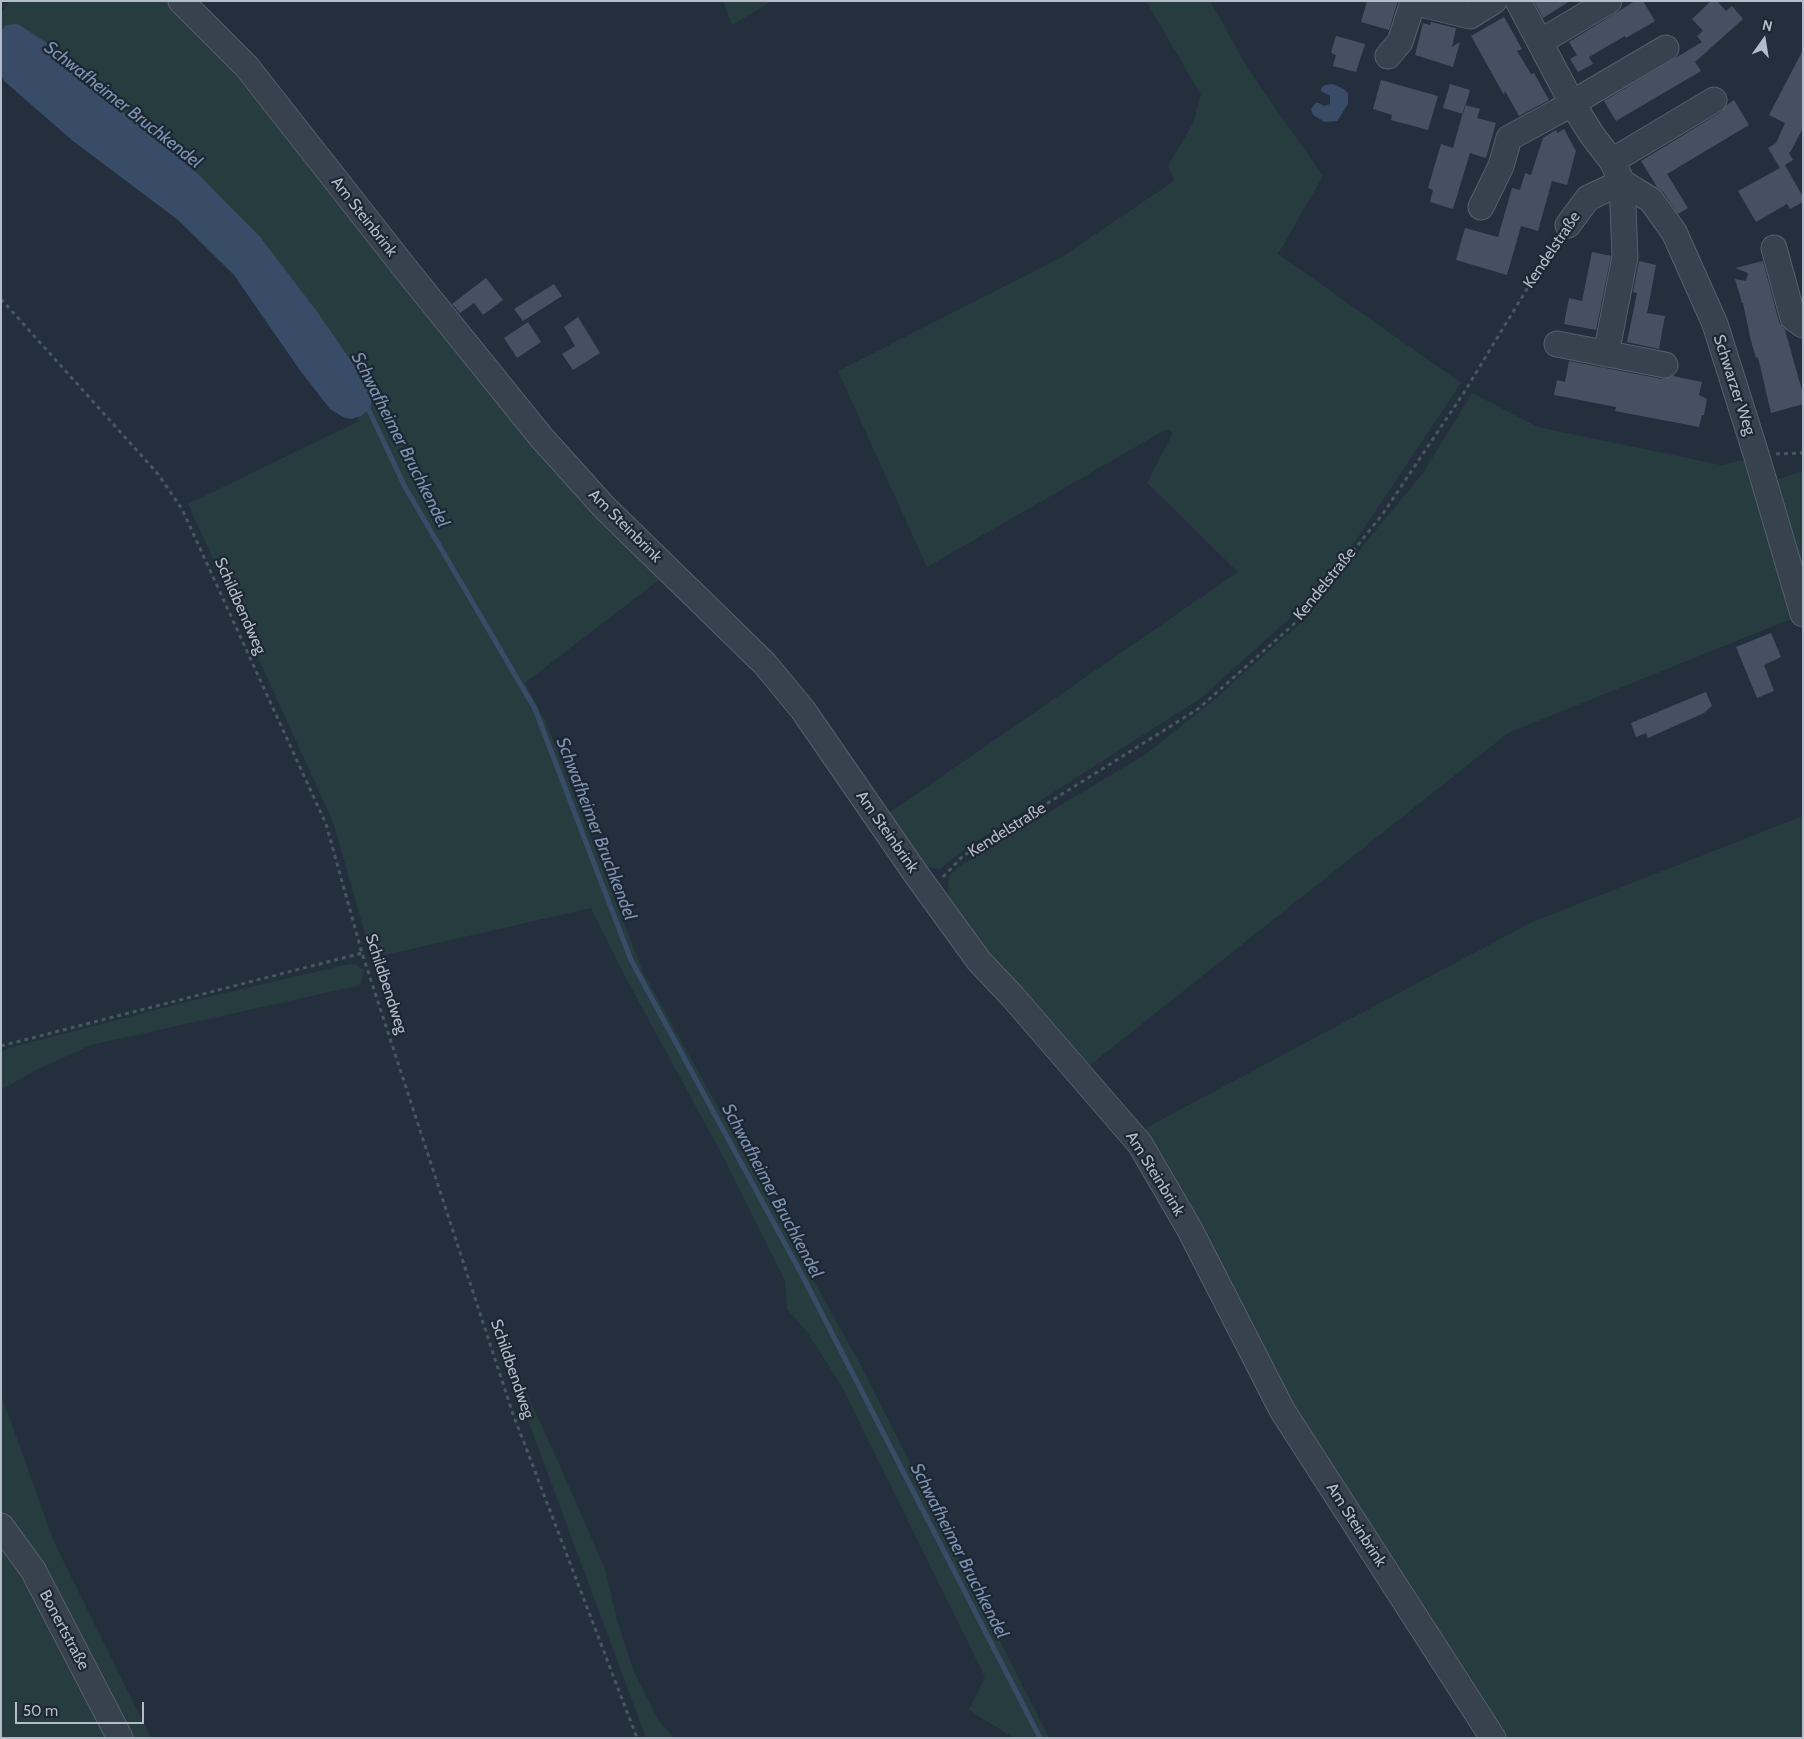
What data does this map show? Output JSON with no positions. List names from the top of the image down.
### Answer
{
  "streets": {
    "street": [
      "Am Steinbrink",
      "Kendelstraße",
      "Schwarzer Weg",
      "Bonertstraße"
    ],
    "path": ["Schildbendweg"]
  },
  "crossings": [
    ["Am Steinbrink", "Kendelstraße"],
    ["Kendelstraße", "Schwarzer Weg"]
  ],
  "water": ["Schwafheimer Bruchkendel"],
  "scale_bar": "50 m",
  "north": "top"
}
